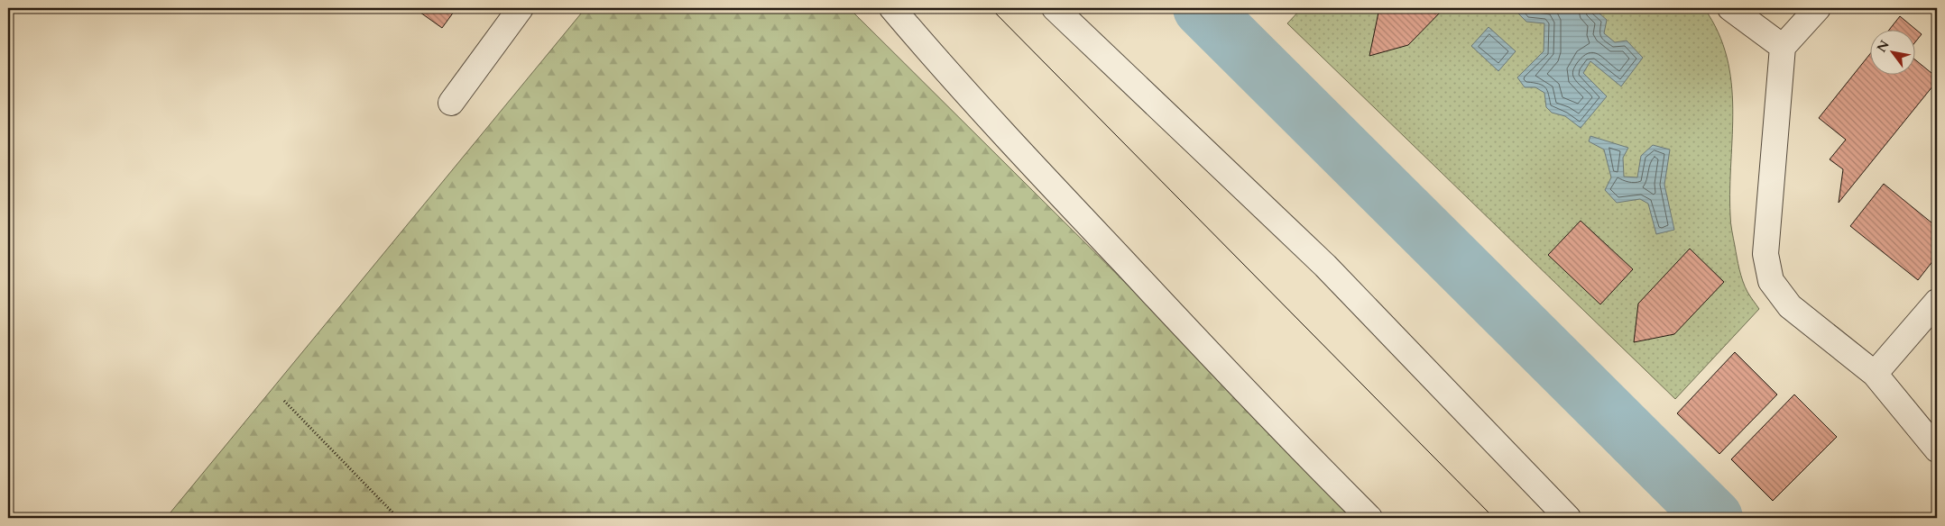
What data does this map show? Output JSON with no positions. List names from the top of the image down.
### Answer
{
  "north": "top left"
}
